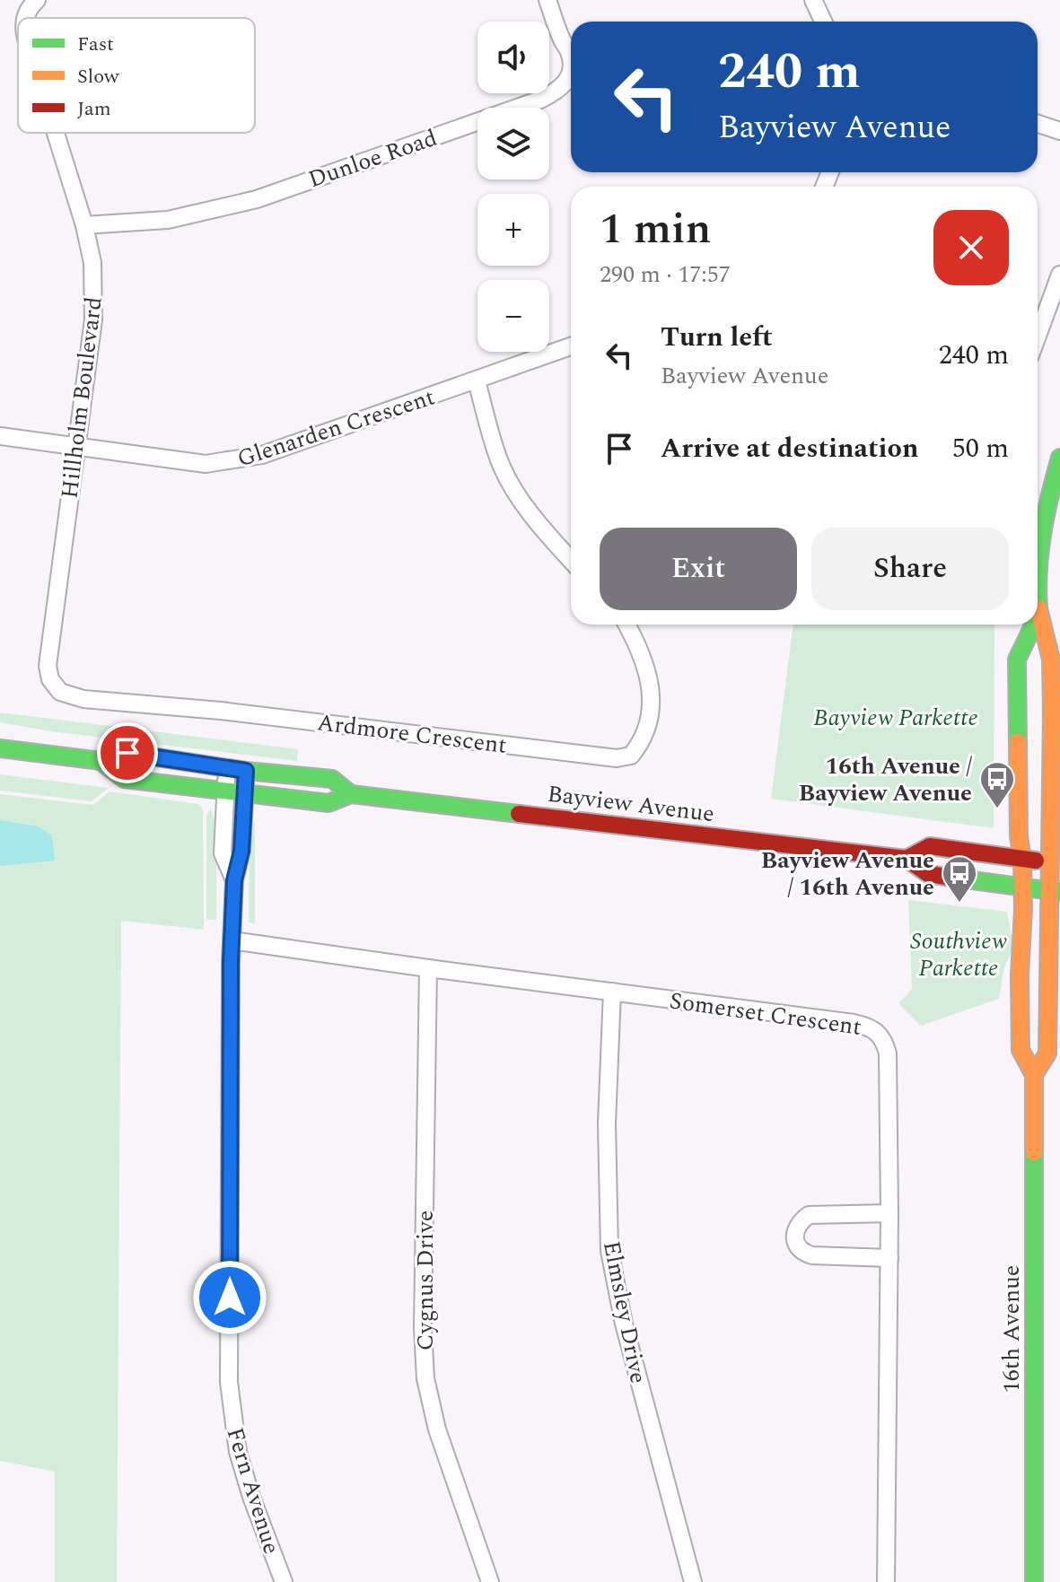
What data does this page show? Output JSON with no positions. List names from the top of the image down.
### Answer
{
  "streets": {
    "main road": ["Bayview Avenue", "16th Avenue"],
    "street": [
      "Dunloe Road",
      "Hillholm Boulevard",
      "Glenarden Crescent",
      "Ardmore Crescent",
      "Somerset Crescent",
      "Cygnus Drive",
      "Elmsley Drive",
      "Fern Avenue"
    ]
  },
  "crossings": [
    ["Dunloe Road", "Hillholm Boulevard"],
    ["Hillholm Boulevard", "Glenarden Crescent"],
    ["Hillholm Boulevard", "Ardmore Crescent"],
    ["Bayview Avenue", "16th Avenue"],
    ["Bayview Avenue", "Fern Avenue"],
    ["Somerset Crescent", "Cygnus Drive"],
    ["Somerset Crescent", "Elmsley Drive"],
    ["Somerset Crescent", "Fern Avenue"]
  ],
  "parks": ["Bayview Parkette", "Southview Parkette"],
  "places": {
    "bus stop": ["16th Avenue / Bayview Avenue", "Bayview Avenue / 16th Avenue"]
  },
  "legend": ["Fast", "Slow", "Jam"],
  "page": {
    "map_buttons": ["+", "−"],
    "turn": ["240 m", "Bayview Avenue"],
    "heading": ["1 min", "290 m · 17:57"],
    "list": [
      {
        "name": "Turn left",
        "note": "Bayview Avenue",
        "value": "240 m"
      },
      {
        "name": "Arrive at destination",
        "value": "50 m"
      }
    ],
    "buttons": ["Exit", "Share"]
  }
}
